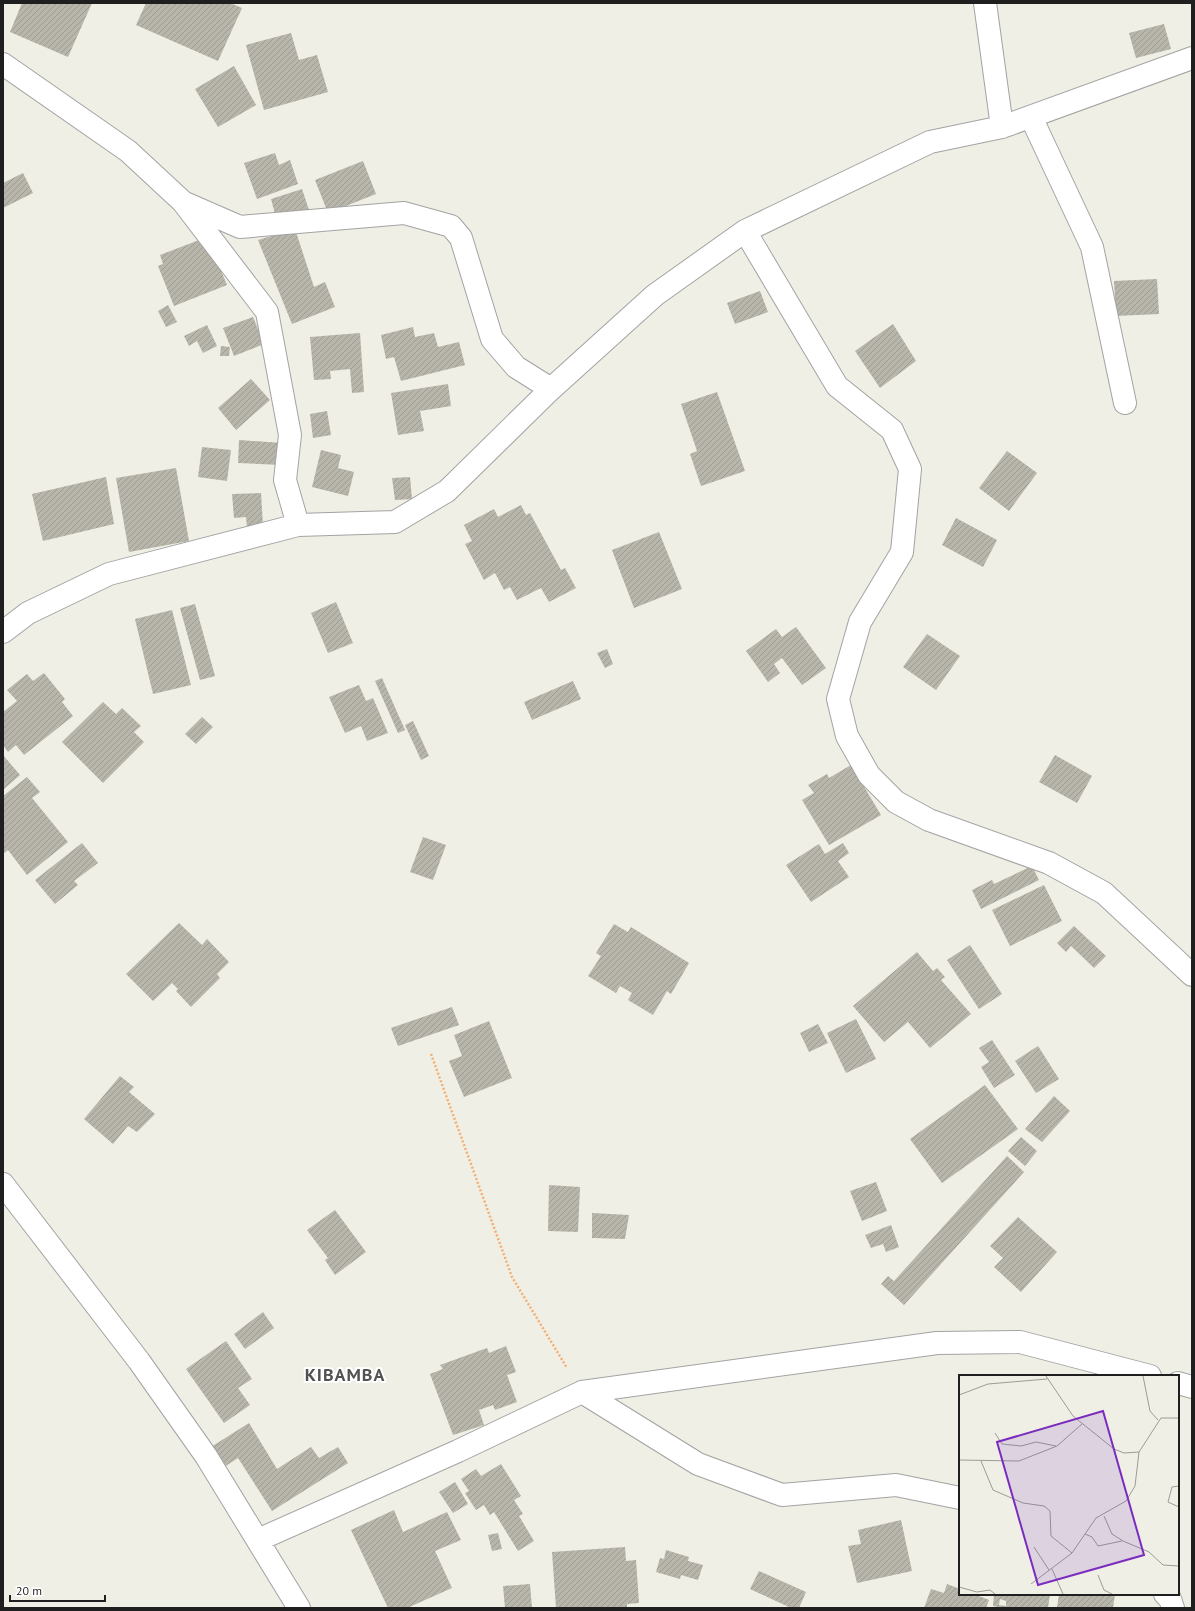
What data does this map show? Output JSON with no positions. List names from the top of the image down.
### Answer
{
  "districts": ["KIBAMBA"],
  "scale_bar": "20 m"
}
